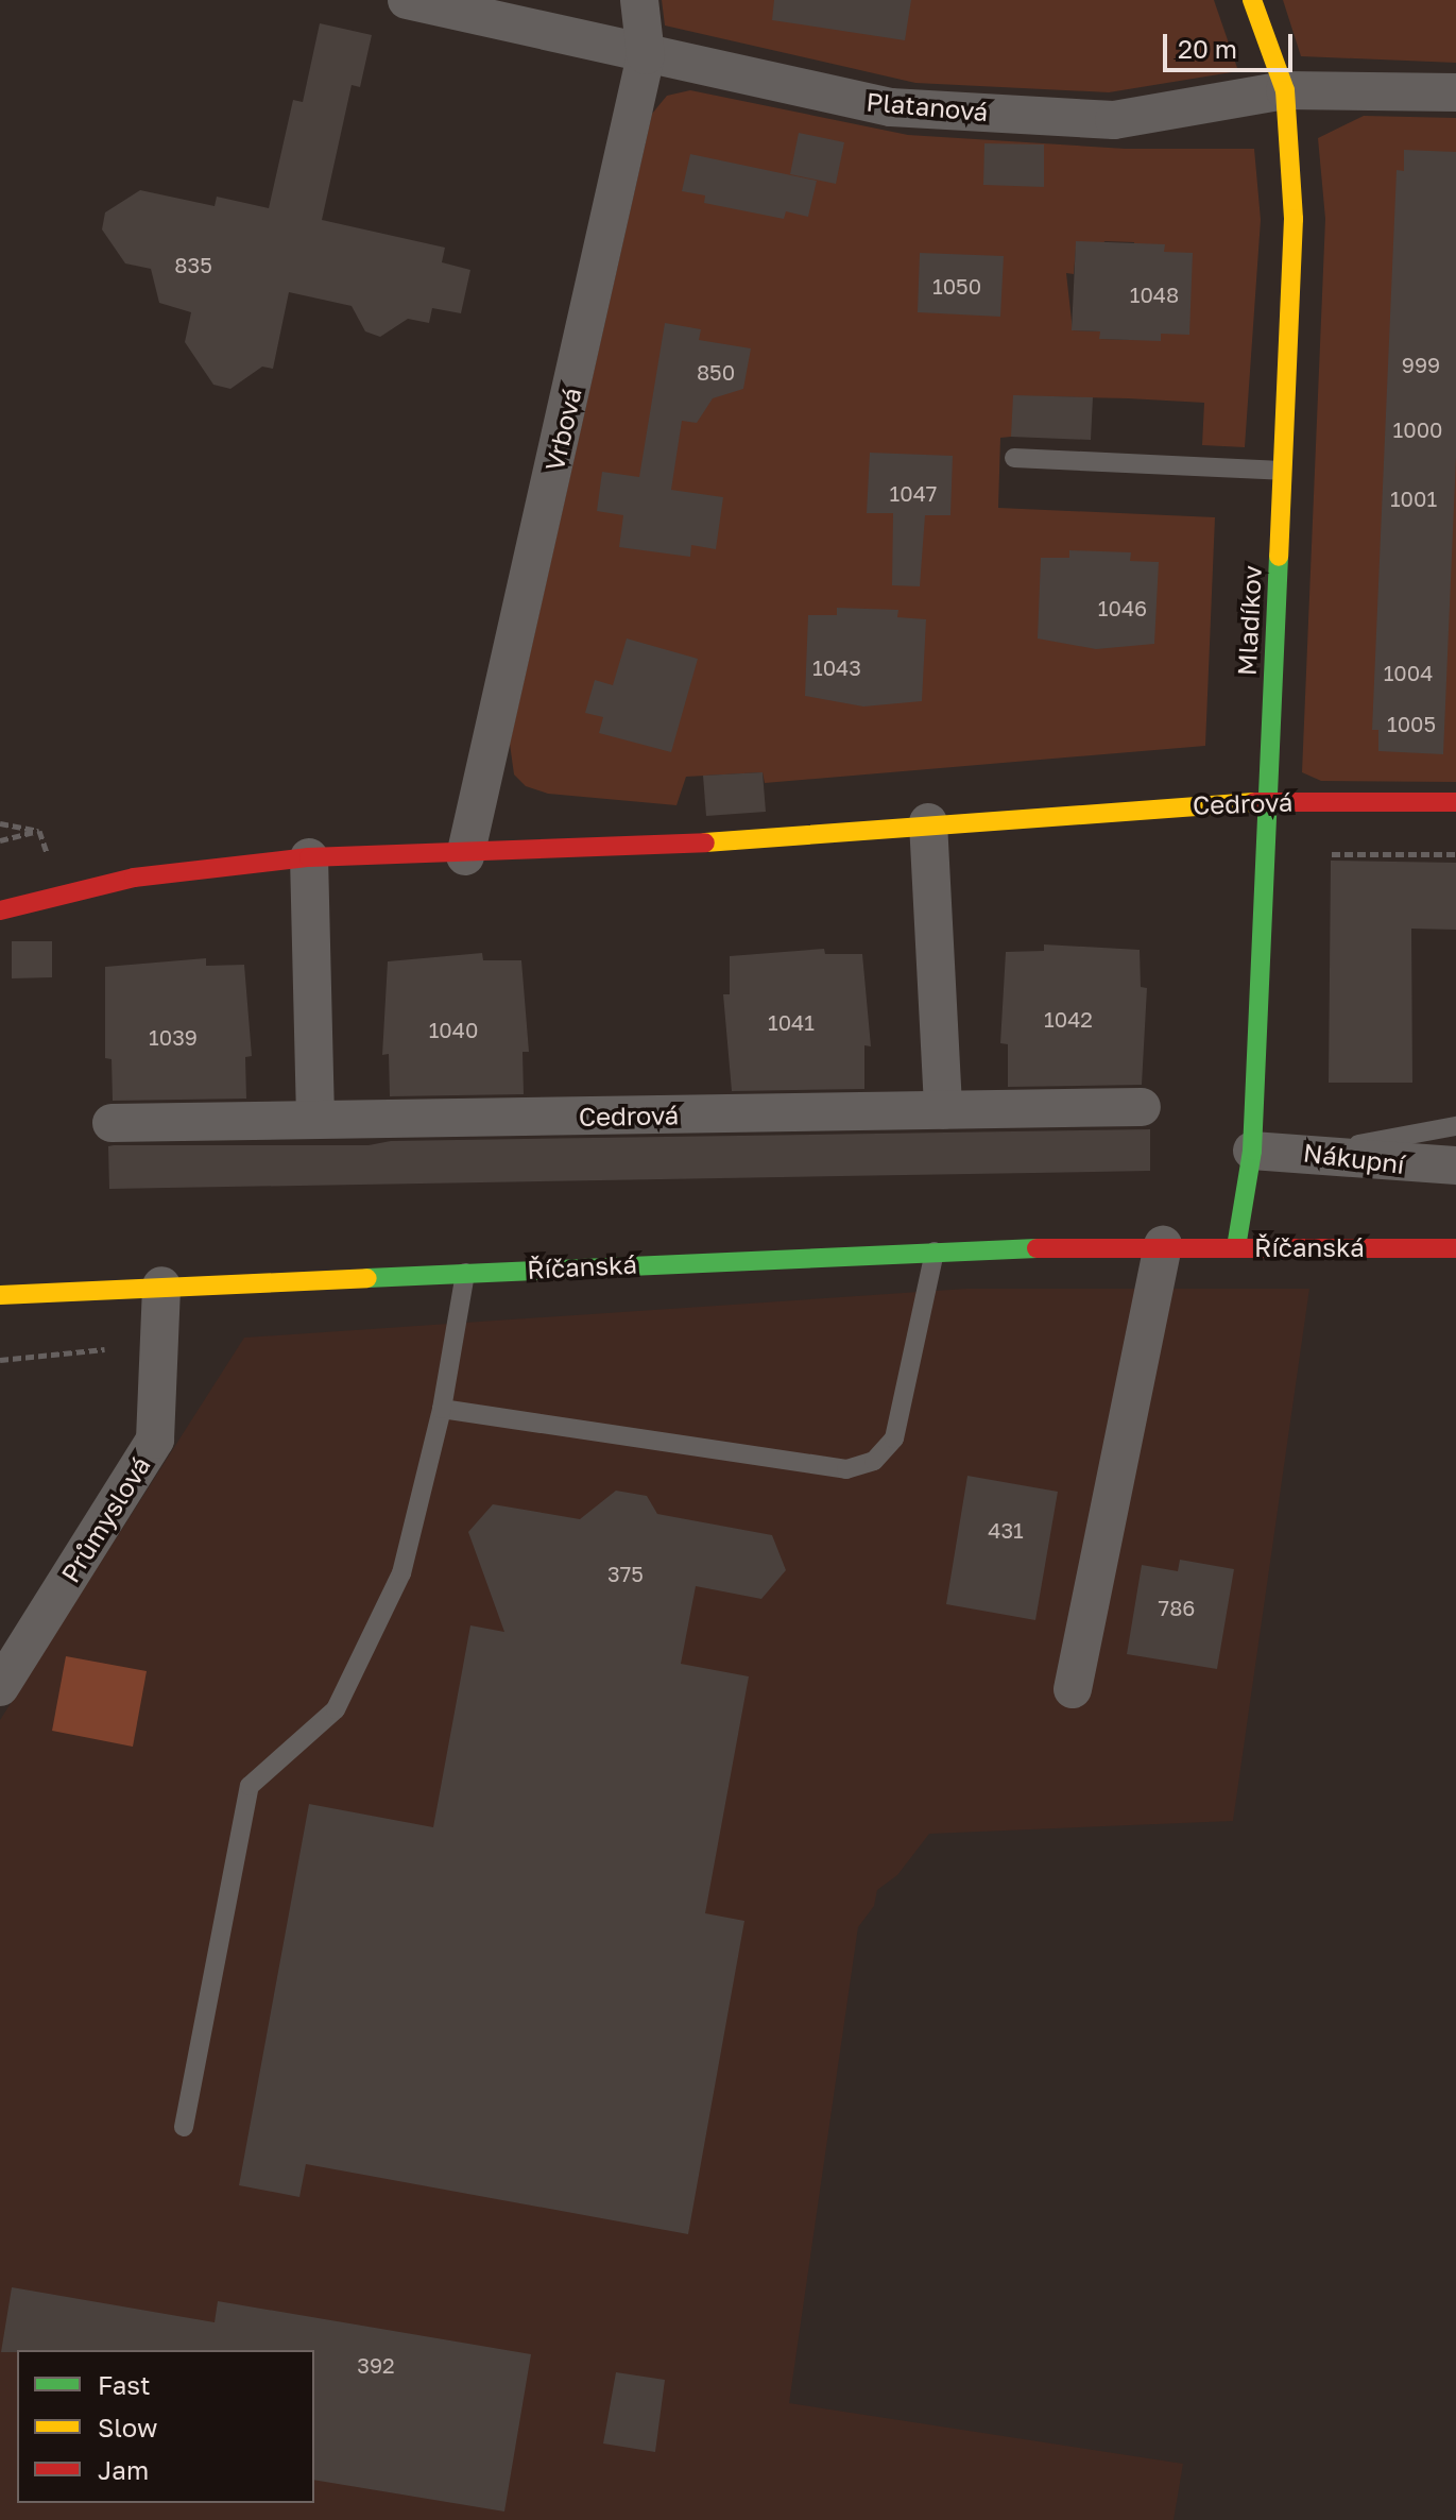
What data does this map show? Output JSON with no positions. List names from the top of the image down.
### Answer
{
  "streets": {
    "street": [
      "Platanová",
      "Vrbová",
      "Mladíkov",
      "Cedrová",
      "Nákupní",
      "Říčanská",
      "Průmyslová"
    ]
  },
  "crossings": [
    ["Platanová", "Vrbová"],
    ["Platanová", "Mladíkov"],
    ["Vrbová", "Cedrová"],
    ["Mladíkov", "Cedrová"],
    ["Mladíkov", "Nákupní"],
    ["Mladíkov", "Říčanská"],
    ["Říčanská", "Průmyslová"]
  ],
  "house_numbers": [
    "835",
    "1050",
    "1048",
    "999",
    "850",
    "1000",
    "1047",
    "1001",
    "1046",
    "1043",
    "1004",
    "1005",
    "1042",
    "1041",
    "1040",
    "1039",
    "431",
    "375",
    "786",
    "392"
  ],
  "legend": ["Fast", "Slow", "Jam"],
  "scale_bar": "20 m"
}
